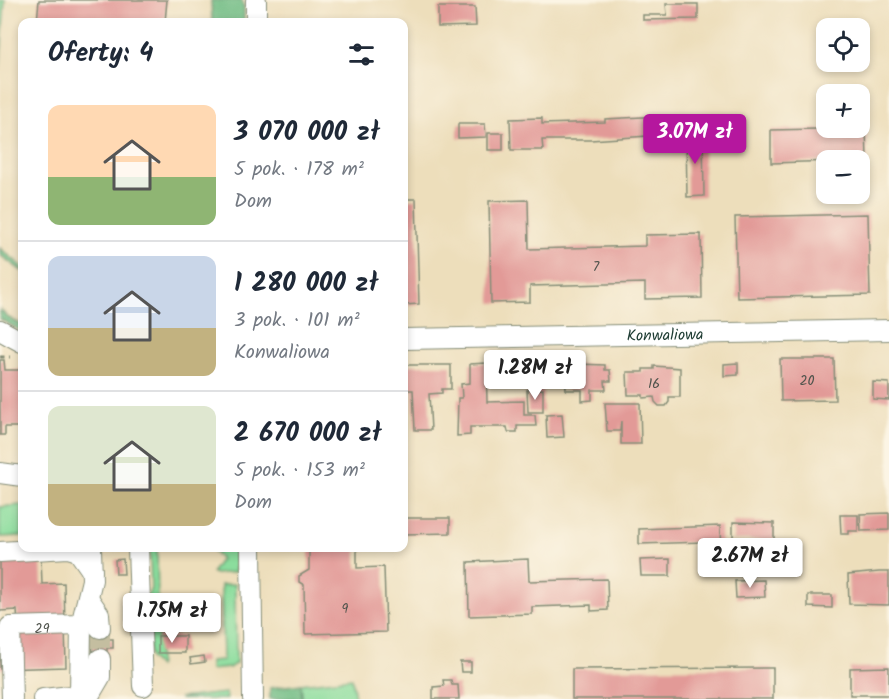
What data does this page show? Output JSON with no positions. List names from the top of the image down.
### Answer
{
  "streets": {
    "street": ["Konwaliowa"]
  },
  "house_numbers": [
    "7",
    "20",
    "16",
    "9",
    "29"
  ],
  "page": {
    "map_buttons": ["+", "−"],
    "heading": "Oferty: 4",
    "list": [
      {
        "name": "3 070 000 zł",
        "note": "5 pok. · 178 m² · Dom"
      },
      {
        "name": "1 280 000 zł",
        "note": "3 pok. · 101 m² · Konwaliowa"
      },
      {
        "name": "2 670 000 zł",
        "note": "5 pok. · 153 m² · Dom"
      }
    ],
    "price": [
      "3.07M zł",
      "1.28M zł",
      "2.67M zł",
      "1.75M zł"
    ]
  }
}
